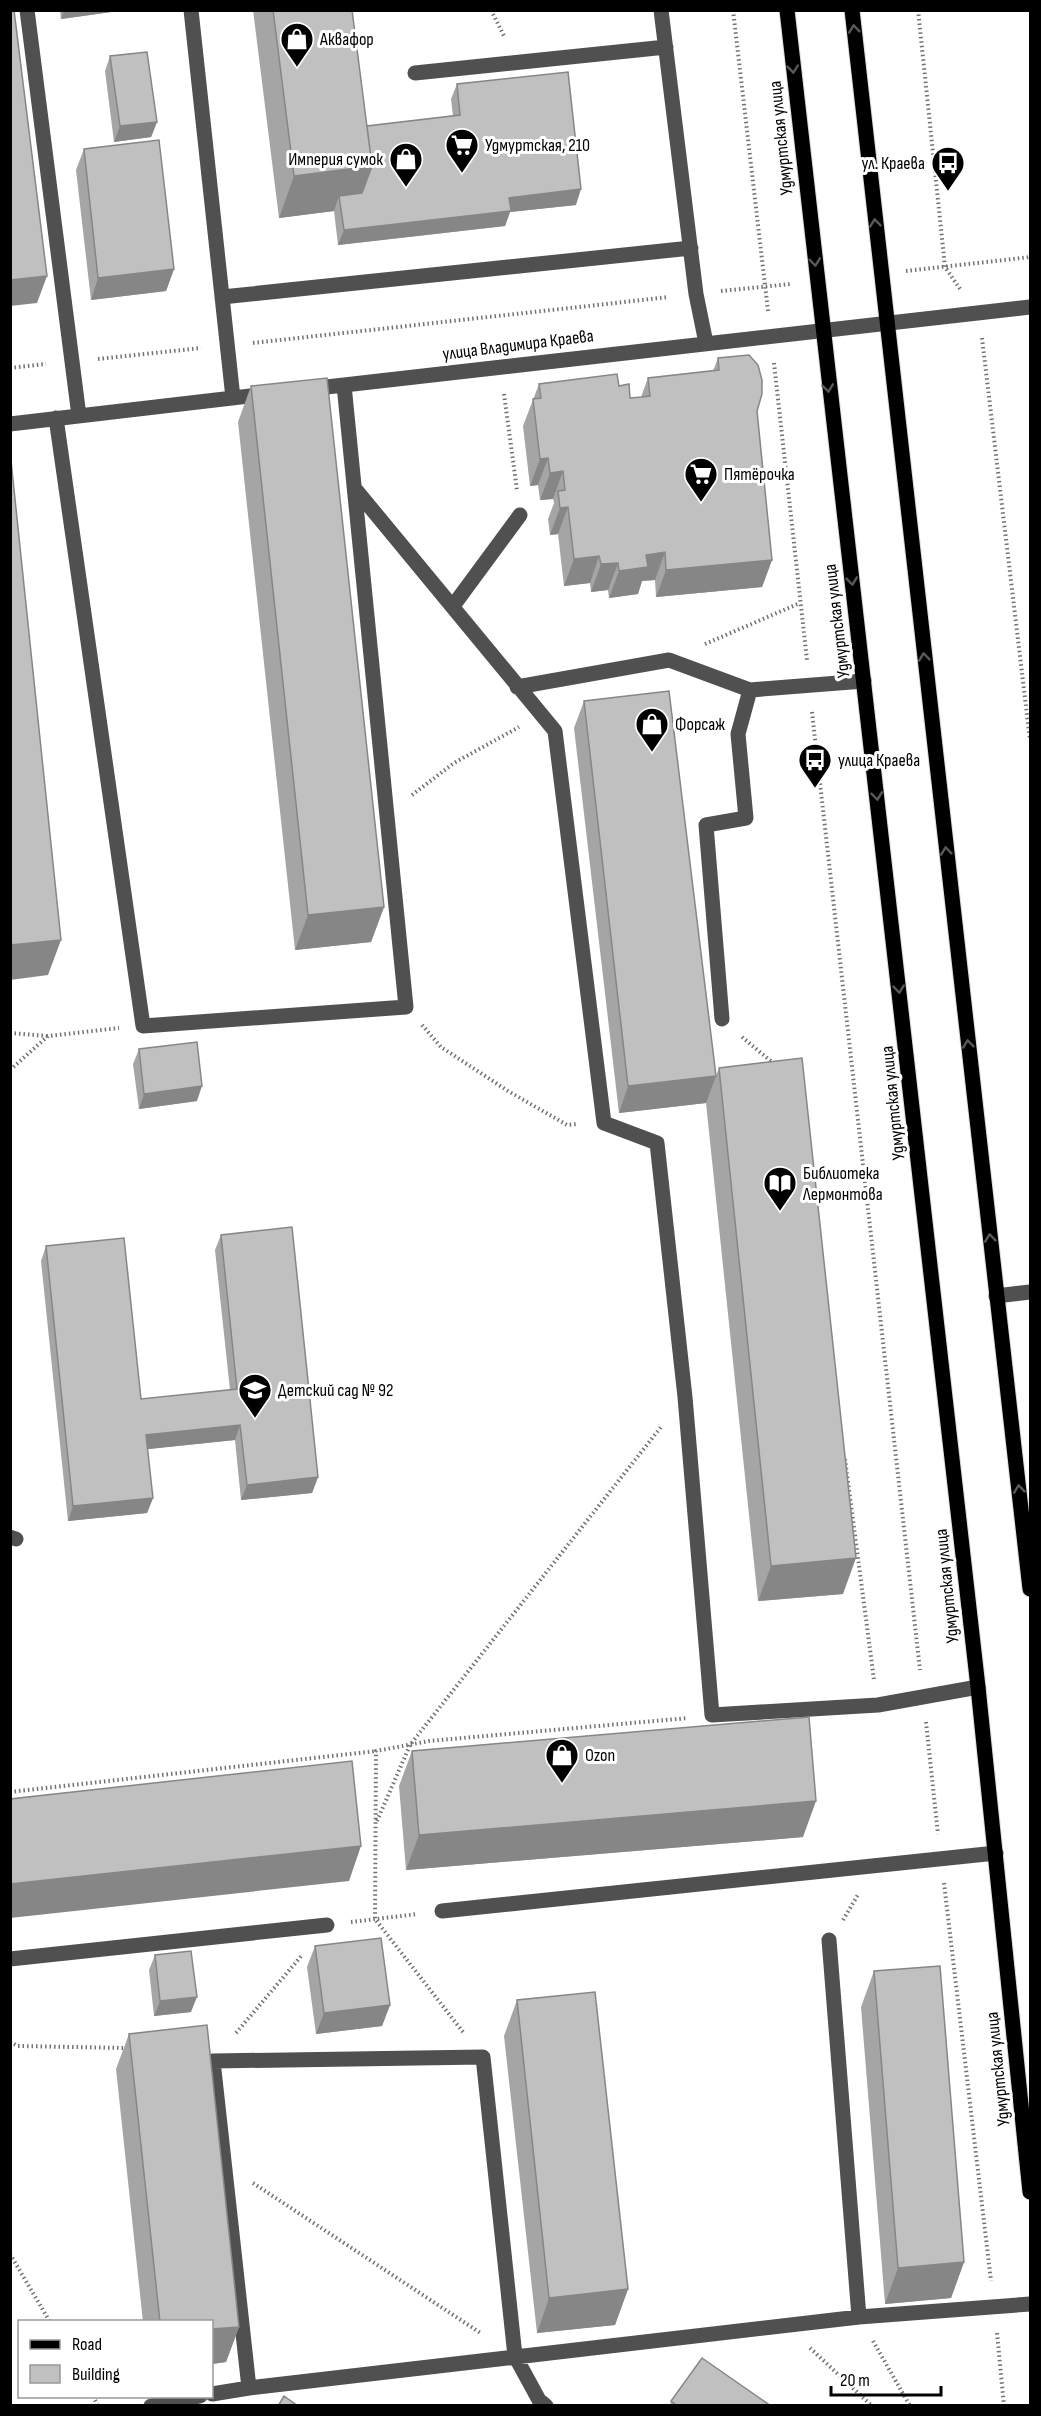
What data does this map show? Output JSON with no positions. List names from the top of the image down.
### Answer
{
  "streets": {
    "main road": ["Удмуртская улица"],
    "street": ["улица Владимира Краева"]
  },
  "crossings": [
    ["Удмуртская улица", "улица Владимира Краева"]
  ],
  "places": {
    "shop": [
      "Аквафор",
      "Империя сумок",
      "Форсаж",
      "Ozon"
    ],
    "supermarket": ["Удмуртская, 210", "Пятёрочка"],
    "bus stop": ["ул. Краева", "улица Краева"],
    "library": ["Библиотека Лермонтова"],
    "school or university": ["Детский сад № 92"]
  },
  "legend": ["Road", "Building"],
  "scale_bar": "20 m"
}
